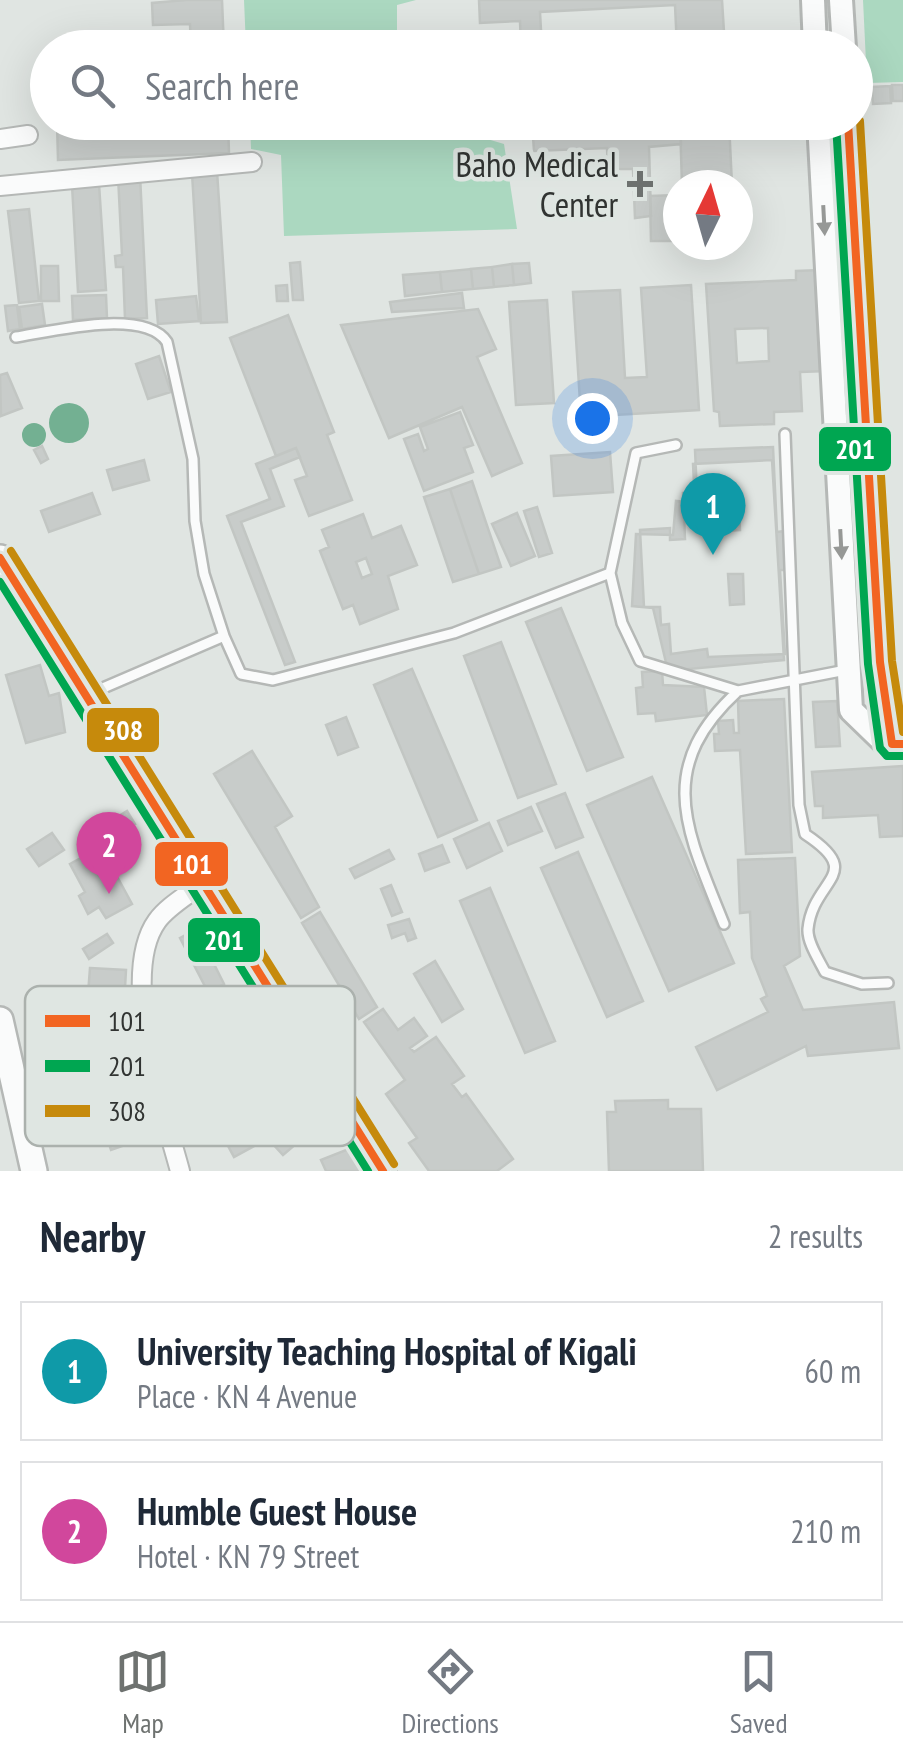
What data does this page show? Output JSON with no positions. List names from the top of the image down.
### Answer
{
  "places": {
    "health": ["Baho Medical Center"]
  },
  "lines": ["transit line 101", "transit line 201", "transit line 308"],
  "legend": ["101", "201", "308"],
  "north": "top",
  "page": {
    "search": "Search here",
    "pins": ["1", "2"],
    "heading": ["Nearby", "2 results"],
    "list": [
      {
        "mark": "1",
        "name": "University Teaching Hospital of Kigali",
        "note": "Place · KN 4 Avenue",
        "value": "60 m"
      },
      {
        "mark": "2",
        "name": "Humble Guest House",
        "note": "Hotel · KN 79 Street",
        "value": "210 m"
      }
    ],
    "nav": ["Map", "Directions", "Saved"]
  }
}
